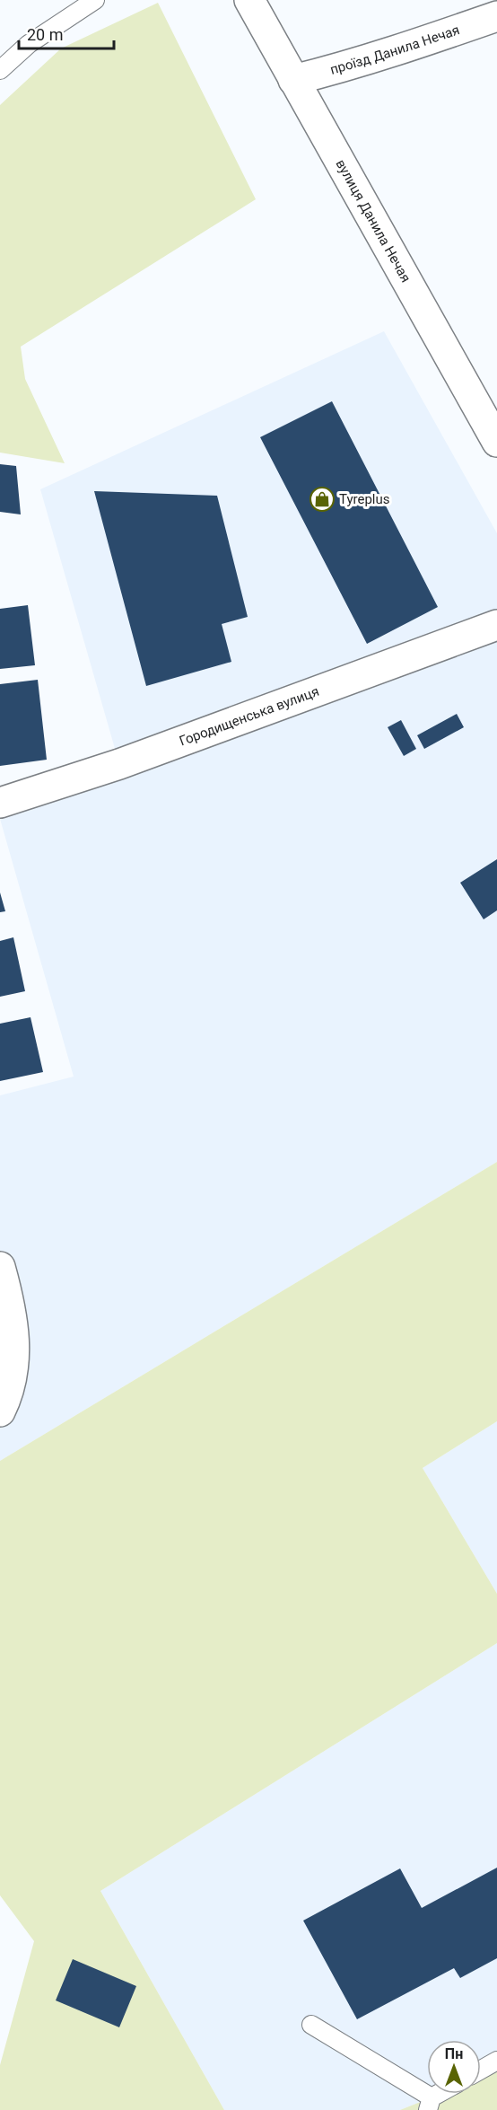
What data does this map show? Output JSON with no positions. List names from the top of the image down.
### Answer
{
  "streets": {
    "street": ["проїзд Данила Нечая", "вулиця Данила Нечая", "Городищенська вулиця"]
  },
  "crossings": [
    ["проїзд Данила Нечая", "вулиця Данила Нечая"]
  ],
  "places": {
    "shop": ["Tyreplus"]
  },
  "scale_bar": "20 m",
  "north": "top"
}
